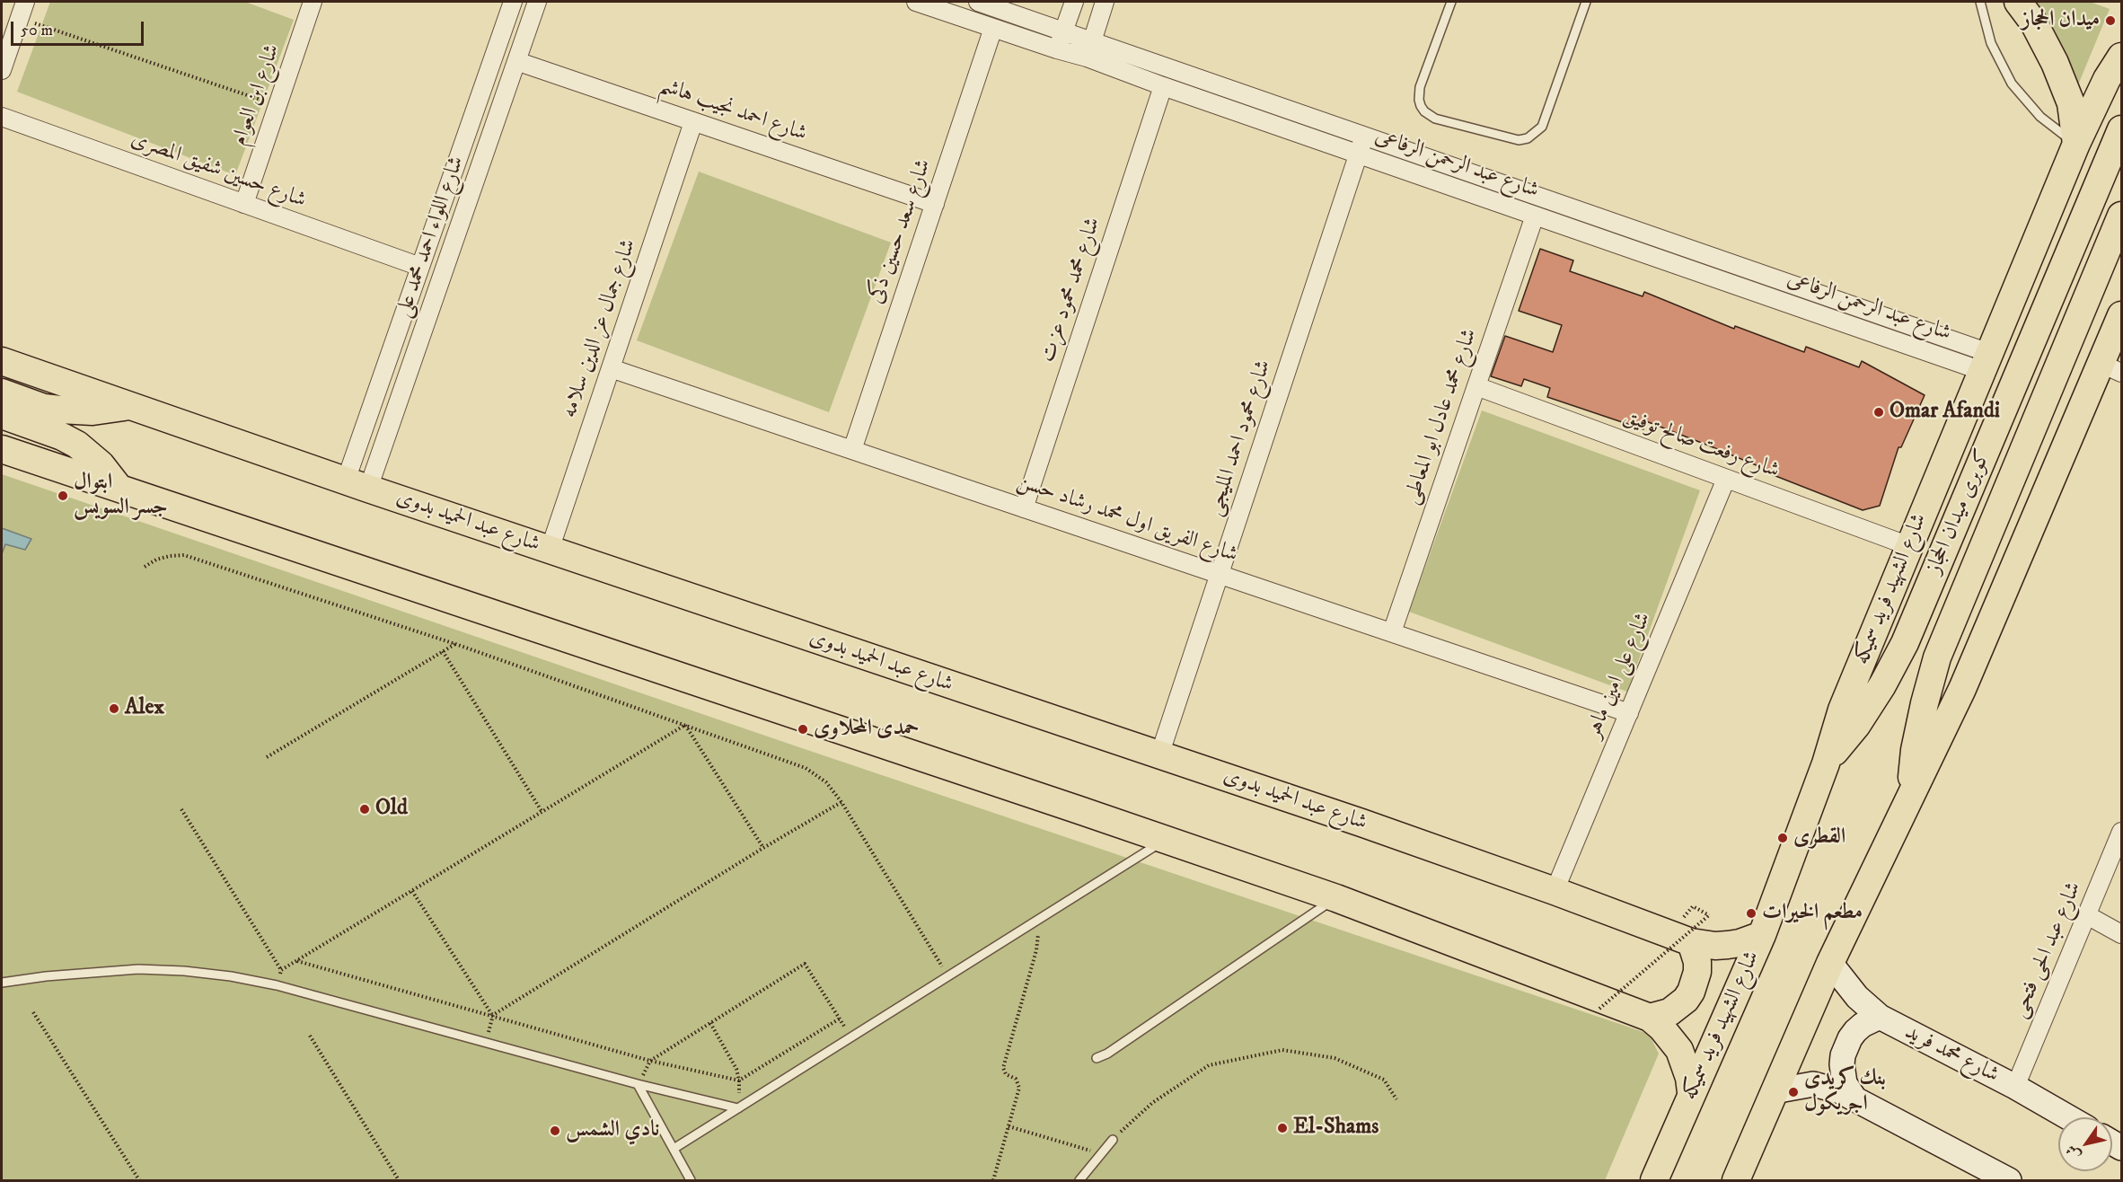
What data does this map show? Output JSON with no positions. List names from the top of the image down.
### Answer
{
  "streets": {
    "main road": [
      "كوبرى ميدان الحجاز",
      "شارع عبد الحميد بدوى",
      "شارع الشهيد فريد سميكه",
      "شارع محمد فريد"
    ],
    "street": [
      "شارع ابن العوام",
      "شارع احمد نجيب هاشم",
      "شارع عبد الرحمن الرفاعى",
      "شارع حسين شفيق المصرى",
      "شارع سعد حسين ذكى",
      "شارع اللواء احمد محمد على",
      "شارع محمد محمود عزت",
      "شارع جمال عز الدين سلامه",
      "شارع محمد عادل ابو المعاطى",
      "شارع محمود احمد المليجى",
      "شارع رفعت صالح توفيق",
      "شارع الفريق اول محمد رشاد حسن",
      "شارع على امين ماهر",
      "شارع عبد الحى فتحى"
    ]
  },
  "crossings": [
    ["شارع ابن العوام", "شارع حسين شفيق المصرى"],
    ["شارع احمد نجيب هاشم", "شارع سعد حسين ذكى"],
    ["شارع احمد نجيب هاشم", "شارع اللواء احمد محمد على"],
    ["شارع احمد نجيب هاشم", "شارع جمال عز الدين سلامه"],
    ["شارع عبد الرحمن الرفاعى", "شارع سعد حسين ذكى"],
    ["شارع عبد الرحمن الرفاعى", "شارع محمد محمود عزت"],
    ["شارع عبد الرحمن الرفاعى", "شارع محمد عادل ابو المعاطى"],
    ["شارع عبد الرحمن الرفاعى", "شارع محمود احمد المليجى"],
    ["شارع عبد الرحمن الرفاعى", "شارع الشهيد فريد سميكه"],
    ["شارع حسين شفيق المصرى", "شارع اللواء احمد محمد على"],
    ["شارع سعد حسين ذكى", "شارع الفريق اول محمد رشاد حسن"],
    ["شارع اللواء احمد محمد على", "شارع عبد الحميد بدوى"],
    ["شارع محمد محمود عزت", "شارع الفريق اول محمد رشاد حسن"],
    ["شارع جمال عز الدين سلامه", "شارع الفريق اول محمد رشاد حسن"],
    ["شارع جمال عز الدين سلامه", "شارع عبد الحميد بدوى"],
    ["شارع محمد عادل ابو المعاطى", "شارع رفعت صالح توفيق"],
    ["شارع محمد عادل ابو المعاطى", "شارع الفريق اول محمد رشاد حسن"],
    ["شارع محمود احمد المليجى", "شارع الفريق اول محمد رشاد حسن"],
    ["شارع محمود احمد المليجى", "شارع عبد الحميد بدوى"],
    ["شارع رفعت صالح توفيق", "شارع الشهيد فريد سميكه"],
    ["شارع رفعت صالح توفيق", "شارع على امين ماهر"],
    ["كوبرى ميدان الحجاز", "شارع الشهيد فريد سميكه"],
    ["شارع الفريق اول محمد رشاد حسن", "شارع على امين ماهر"],
    ["شارع عبد الحميد بدوى", "شارع الشهيد فريد سميكه"],
    ["شارع عبد الحميد بدوى", "شارع على امين ماهر"],
    ["شارع عبد الحى فتحى", "شارع محمد فريد"]
  ],
  "places": [
    "ميدان الحجاز",
    "Omar Afandi",
    "ابتوال جسر السويس",
    "Alex",
    "حمدى المحلاوى",
    "Old",
    "القطرى",
    "مطعم الخيرات",
    "بنك كريدى اجريكول",
    "El-Shams",
    "نادي الشمس"
  ],
  "scale_bar": "50 m",
  "north": "bottom left"
}
